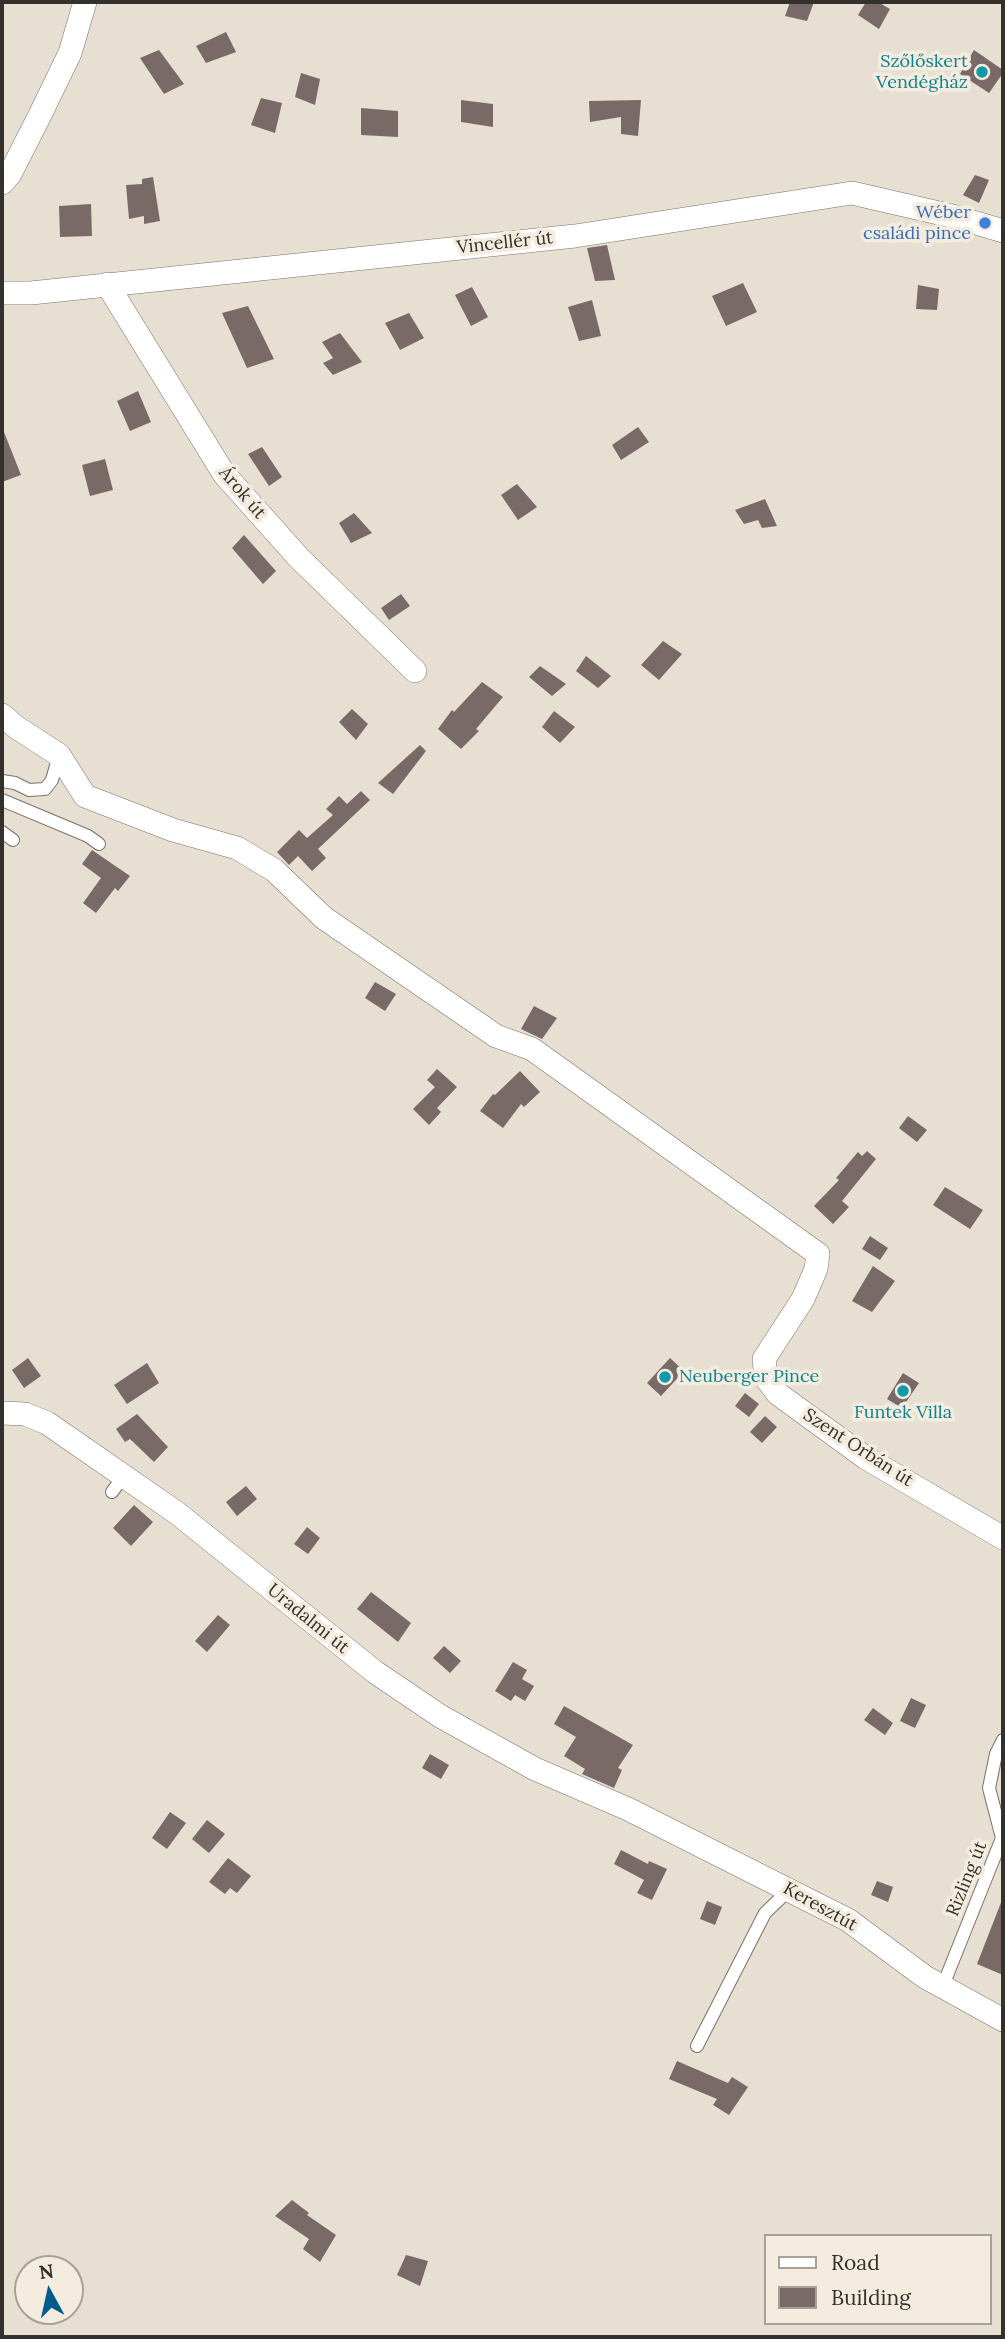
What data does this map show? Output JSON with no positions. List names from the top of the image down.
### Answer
{
  "streets": {
    "street": [
      "Vincellér út",
      "Árok út",
      "Szent Orbán út",
      "Uradalmi út",
      "Keresztút"
    ],
    "lane": ["Rizling út"]
  },
  "crossings": [
    ["Vincellér út", "Árok út"],
    ["Uradalmi út", "Keresztút"],
    ["Rizling út", "Keresztút"]
  ],
  "places": [
    "Szőlőskert Vendégház",
    "Wéber családi pince",
    "Neuberger Pince",
    "Funtek Villa"
  ],
  "legend": ["Road", "Building"],
  "north": "top"
}
